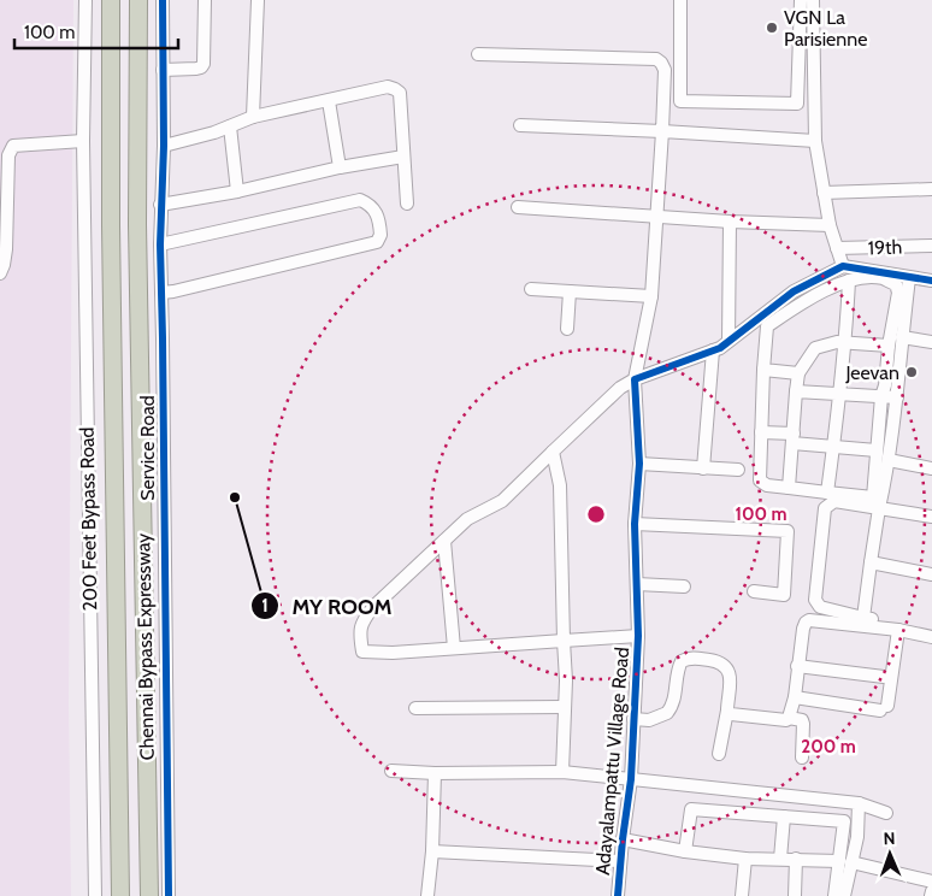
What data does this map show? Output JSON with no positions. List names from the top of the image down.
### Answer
{
  "streets": {
    "highway": ["Chennai Bypass Expressway"],
    "street": [
      "19th",
      "Service Road",
      "200 Feet Bypass Road",
      "Adayalampattu Village Road"
    ]
  },
  "places": ["VGN La Parisienne", "Jeevan", "MY ROOM"],
  "scale_bar": "100 m",
  "north": "top",
  "rings": ["100 m", "200 m"]
}
